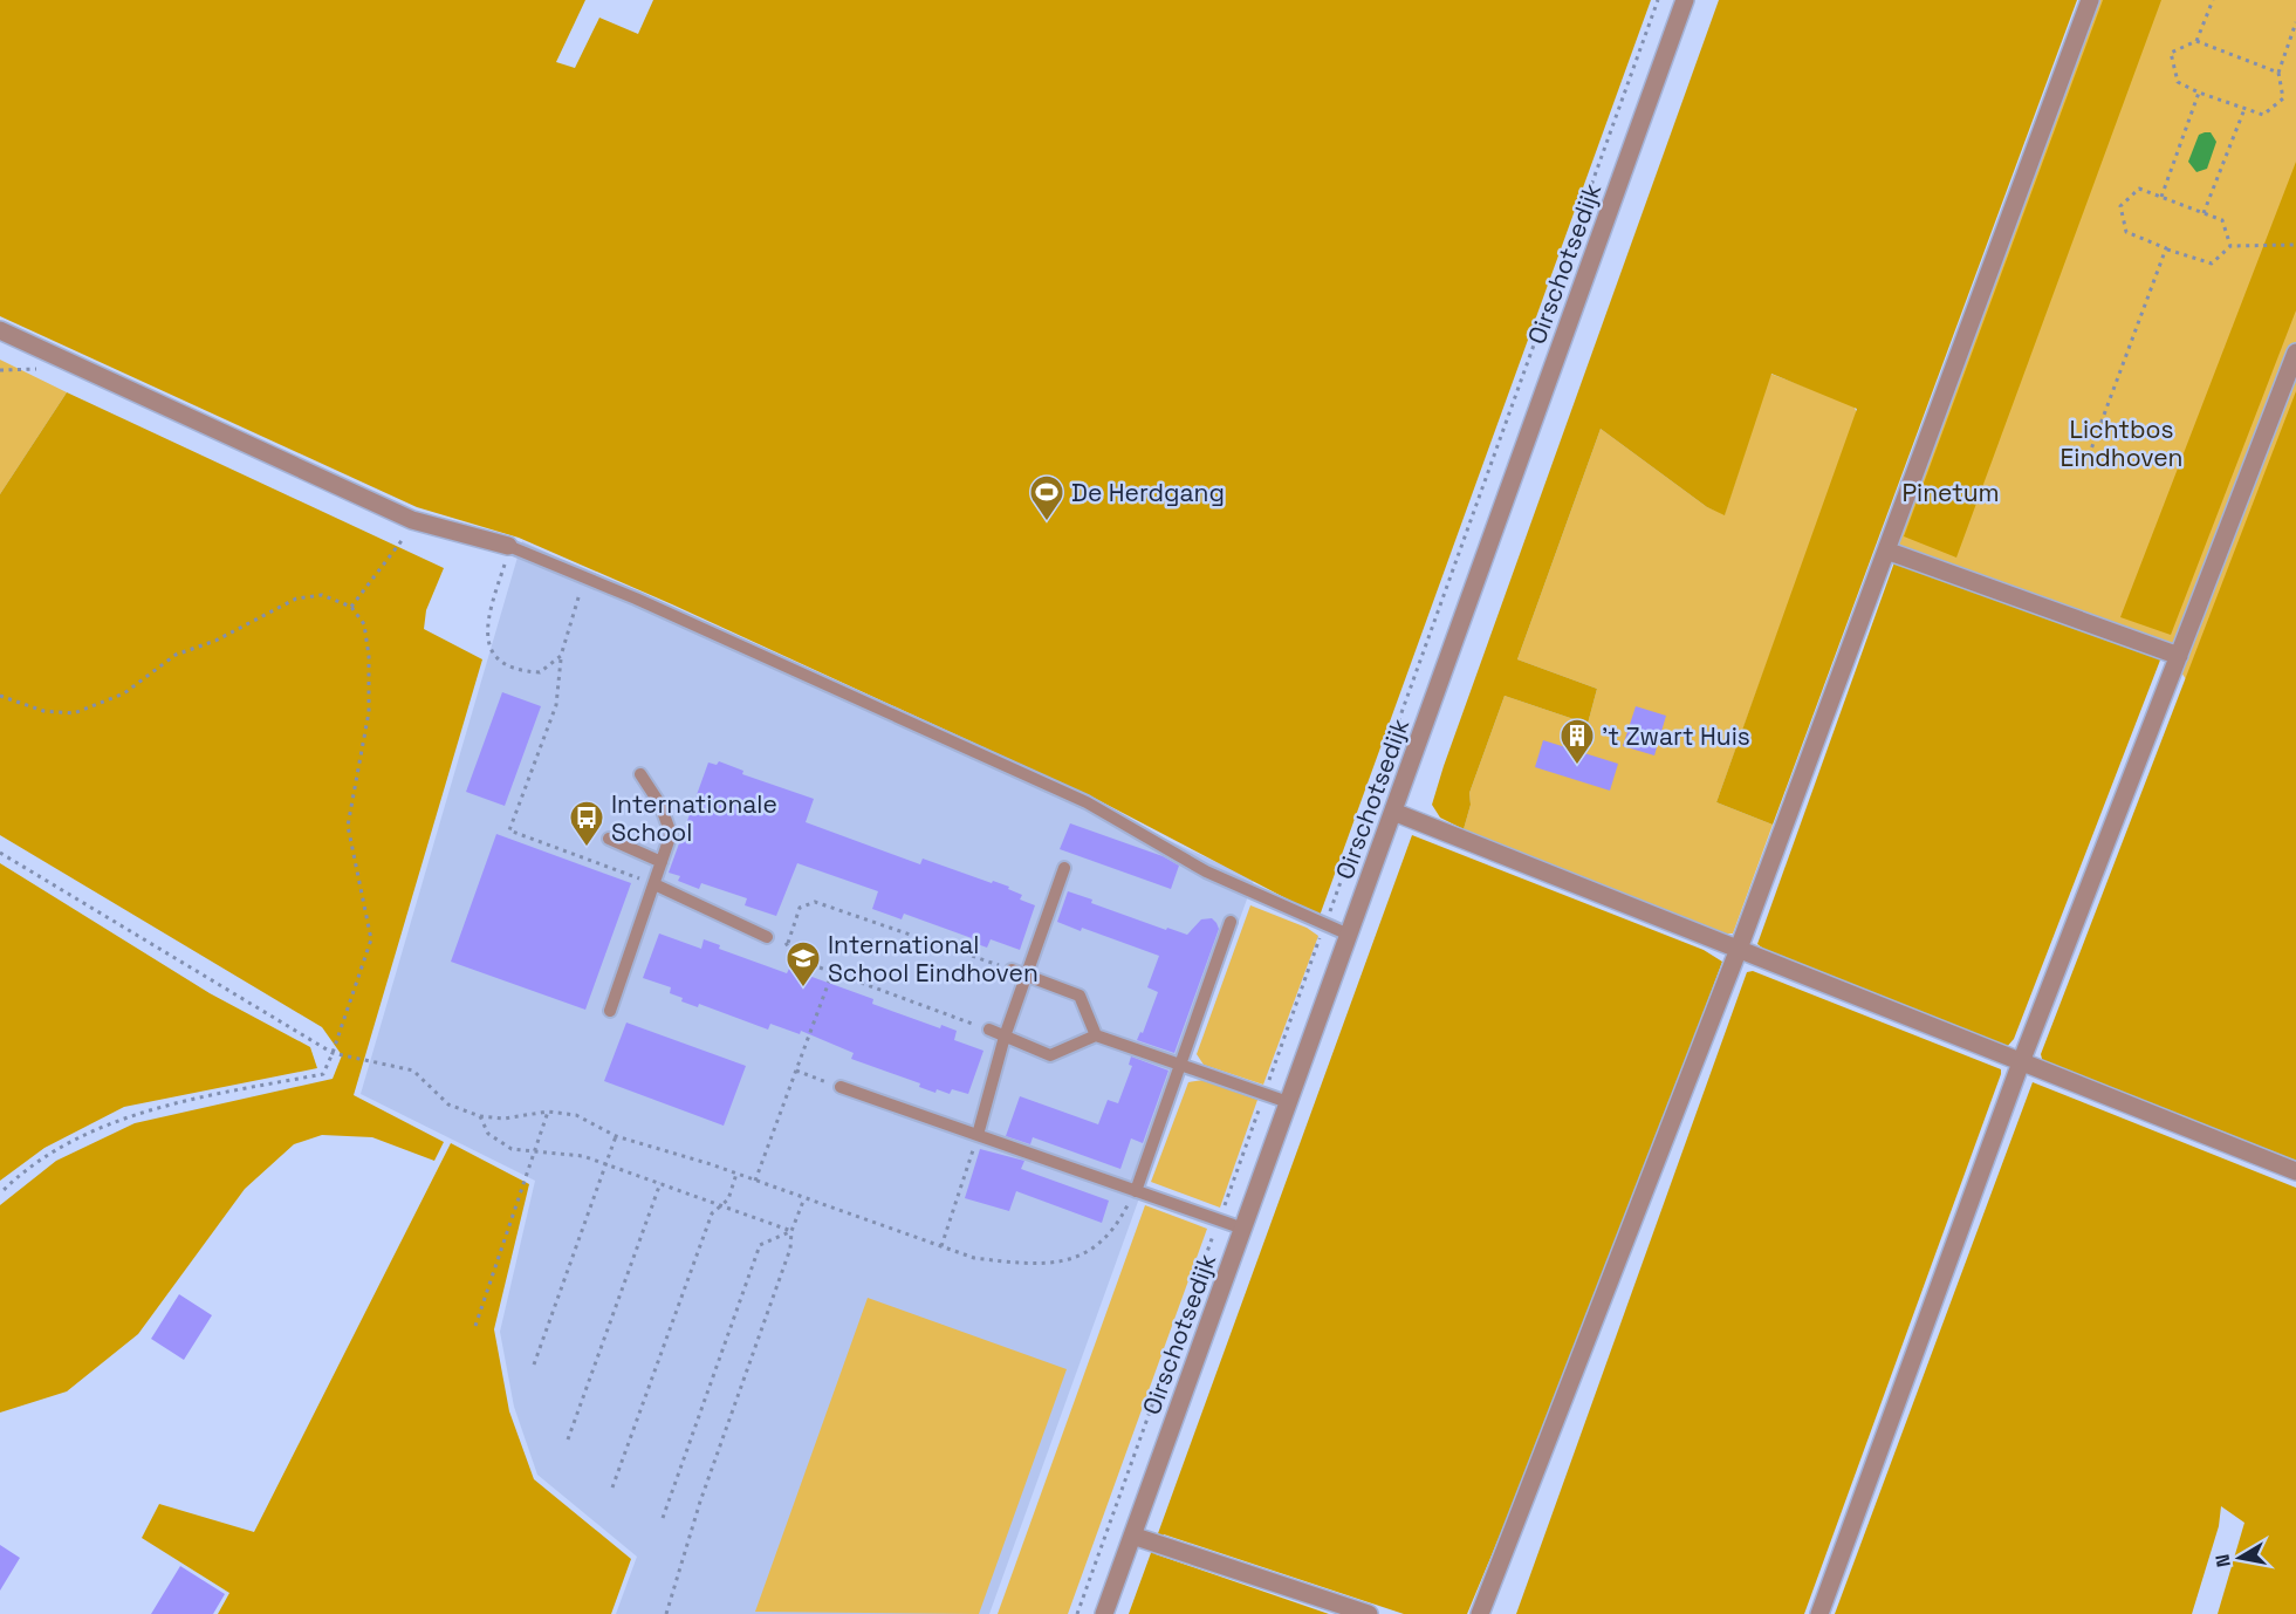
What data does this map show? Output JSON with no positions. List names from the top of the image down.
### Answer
{
  "streets": {
    "street": ["Oirschotsedijk"]
  },
  "parks": ["Lichtbos Eindhoven", "Pinetum"],
  "places": {
    "sports": ["De Herdgang"],
    "building": ["'t Zwart Huis"],
    "bus stop": ["Internationale School"],
    "school or university": ["International School Eindhoven"]
  },
  "north": "left"
}
